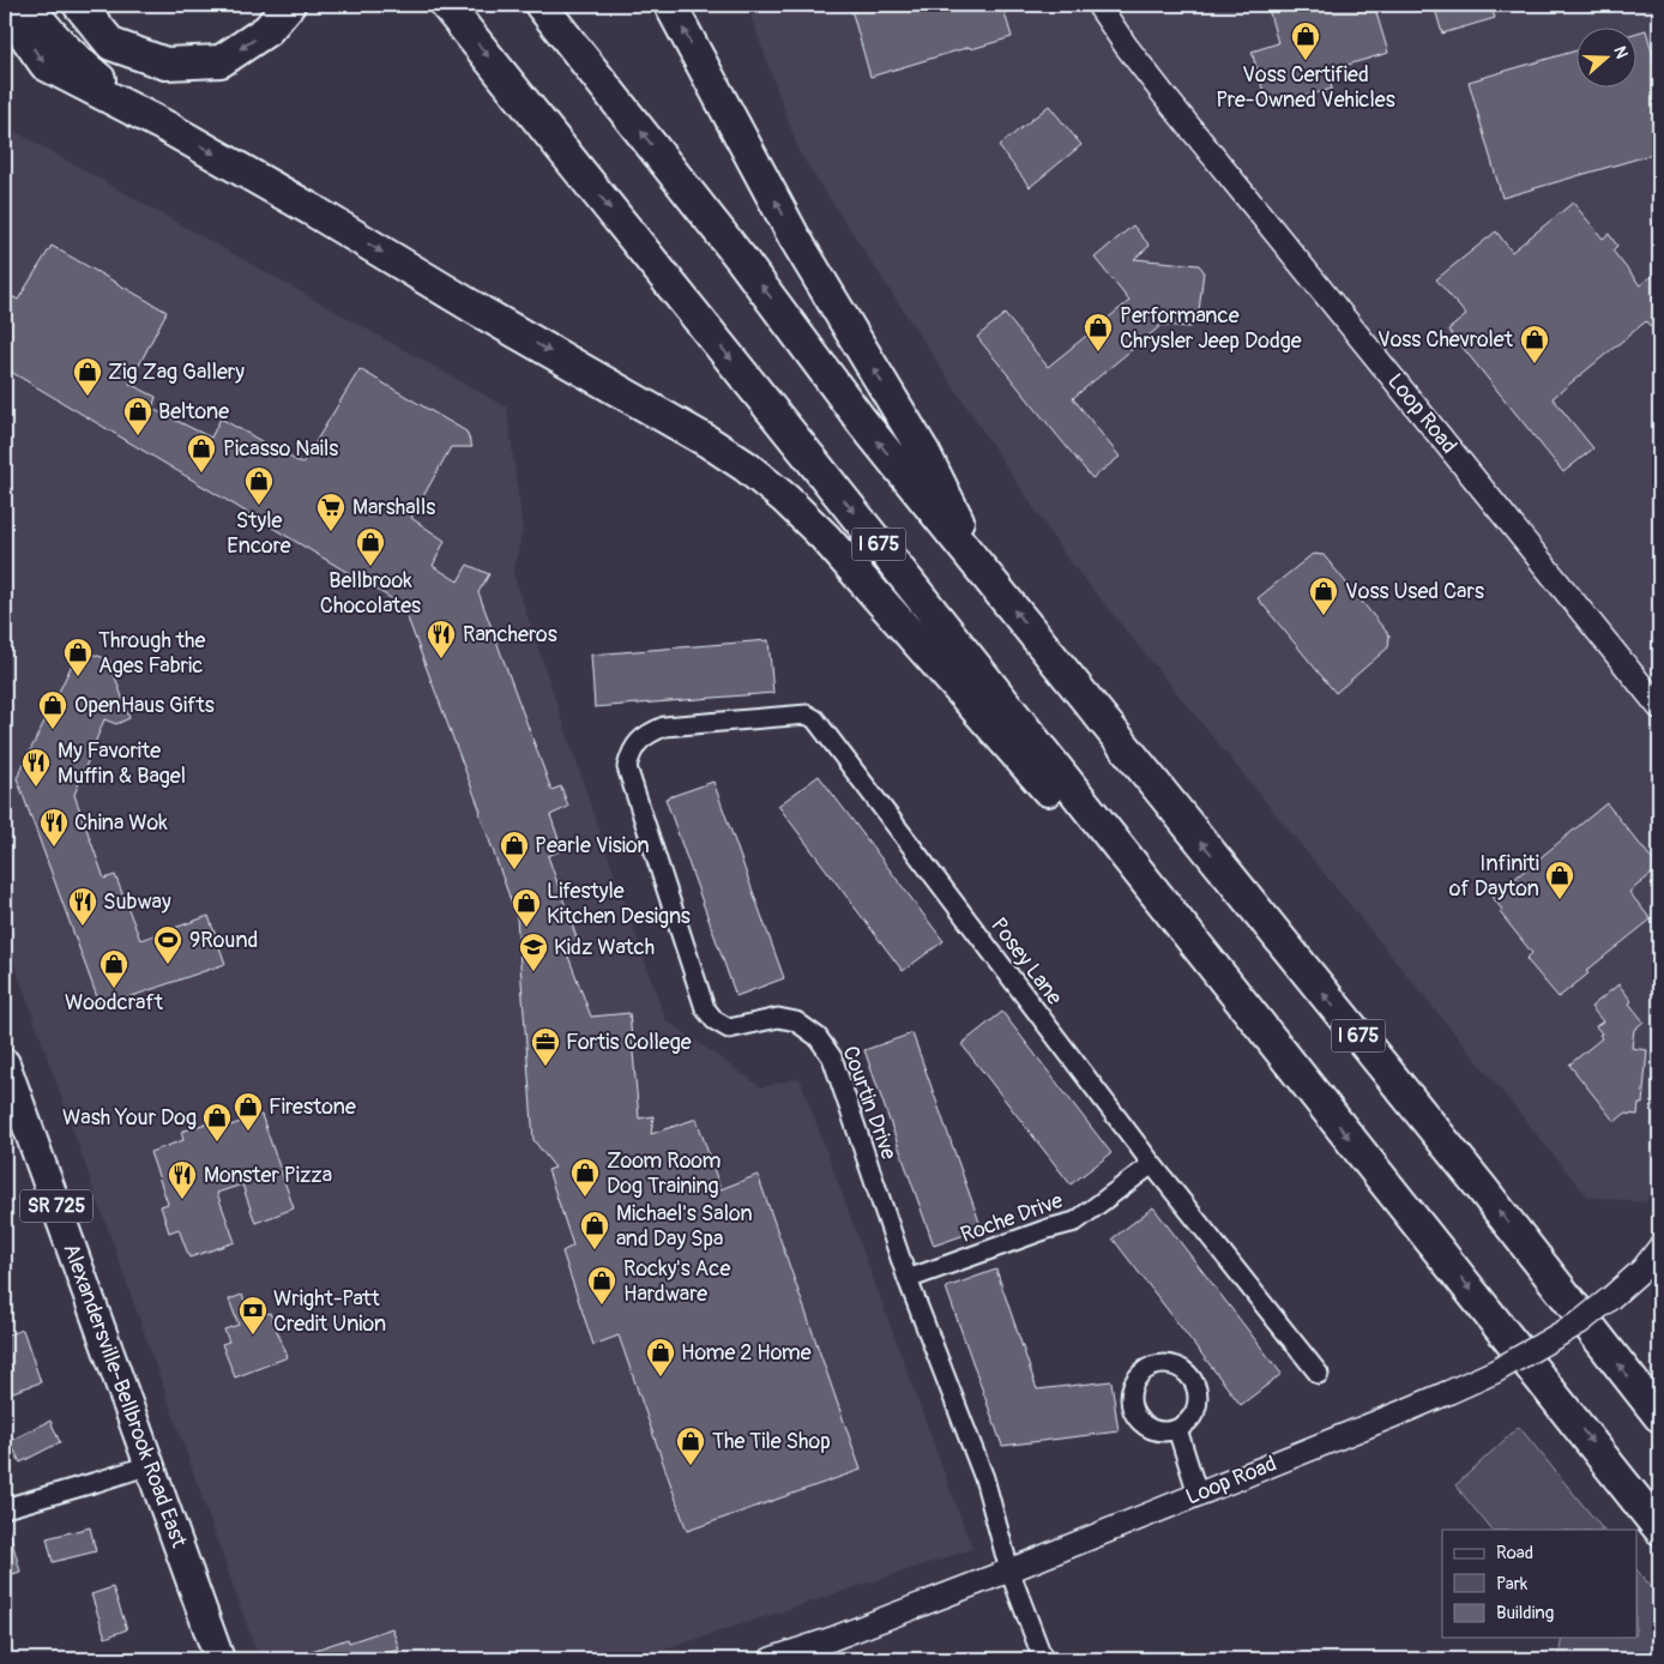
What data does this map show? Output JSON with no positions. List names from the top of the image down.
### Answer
{
  "streets": {
    "highway": ["I 675"],
    "main road": ["SR 725", "Alexandersville-Bellbrook Road East"],
    "street": [
      "Loop Road",
      "Posey Lane",
      "Courtin Drive",
      "Roche Drive"
    ]
  },
  "crossings": [
    ["Loop Road", "Courtin Drive"],
    ["Posey Lane", "Courtin Drive"],
    ["Posey Lane", "Roche Drive"],
    ["Courtin Drive", "Roche Drive"]
  ],
  "places": {
    "shop": [
      "Voss Certified Pre-Owned Vehicles",
      "Performance Chrysler Jeep Dodge",
      "Voss Chevrolet",
      "Zig Zag Gallery",
      "Beltone",
      "Picasso Nails",
      "Style Encore",
      "Bellbrook Chocolates",
      "Voss Used Cars",
      "Through the Ages Fabric",
      "OpenHaus Gifts",
      "Pearle Vision",
      "Infiniti of Dayton",
      "Lifestyle Kitchen Designs",
      "Woodcraft",
      "Firestone",
      "Wash Your Dog",
      "Zoom Room Dog Training",
      "Michael's Salon and Day Spa",
      "Rocky's Ace Hardware",
      "Home 2 Home",
      "The Tile Shop"
    ],
    "supermarket": ["Marshalls"],
    "restaurant": [
      "Rancheros",
      "My Favorite Muffin & Bagel",
      "China Wok",
      "Subway",
      "Monster Pizza"
    ],
    "sports": ["9Round"],
    "school or university": ["Kidz Watch"],
    "office": ["Fortis College"],
    "bank": ["Wright-Patt Credit Union"]
  },
  "legend": ["Road", "Park", "Building"],
  "north": "right"
}
